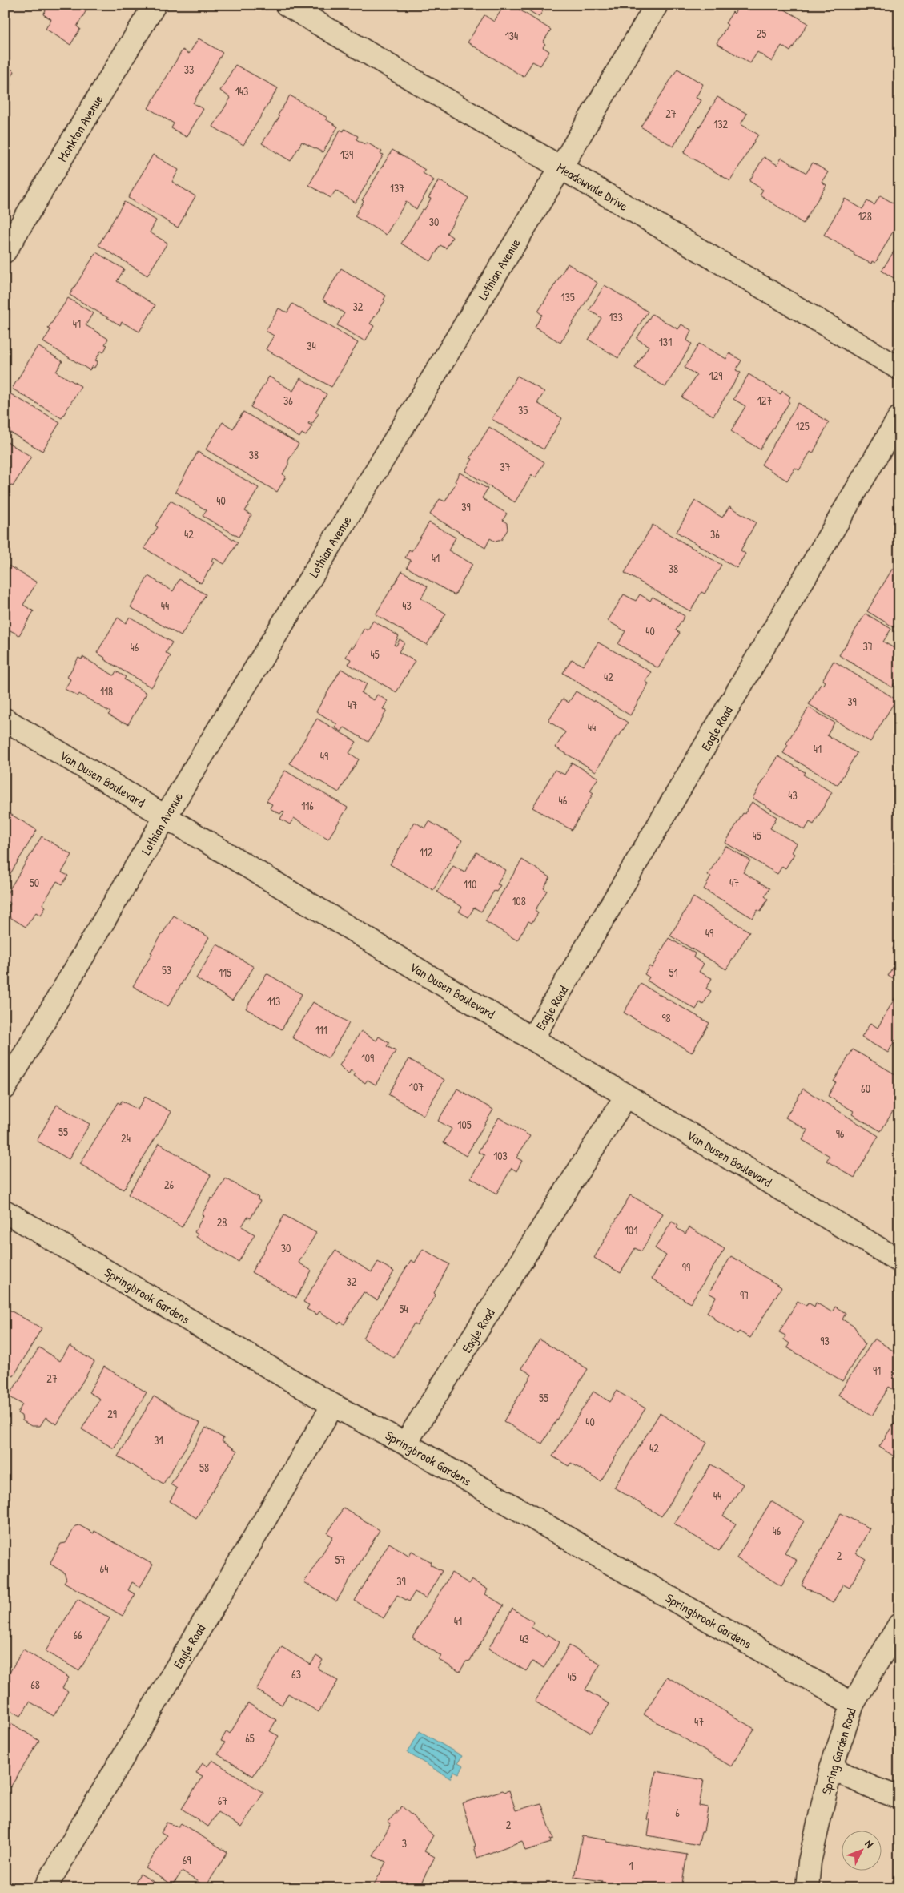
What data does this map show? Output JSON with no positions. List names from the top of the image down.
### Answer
{
  "streets": {
    "street": [
      "Monkton Avenue",
      "Meadowvale Drive",
      "Lothian Avenue",
      "Eagle Road",
      "Van Dusen Boulevard",
      "Springbrook Gardens",
      "Spring Garden Road"
    ]
  },
  "crossings": [
    ["Meadowvale Drive", "Lothian Avenue"],
    ["Lothian Avenue", "Van Dusen Boulevard"],
    ["Eagle Road", "Van Dusen Boulevard"],
    ["Eagle Road", "Springbrook Gardens"],
    ["Springbrook Gardens", "Spring Garden Road"]
  ],
  "house_numbers": [
    "25",
    "134",
    "33",
    "143",
    "27",
    "132",
    "139",
    "137",
    "128",
    "30",
    "135",
    "32",
    "133",
    "41",
    "131",
    "34",
    "129",
    "36",
    "127",
    "35",
    "125",
    "38",
    "37",
    "40",
    "39",
    "42",
    "36",
    "41",
    "38",
    "44",
    "43",
    "40",
    "37",
    "46",
    "45",
    "42",
    "118",
    "39",
    "47",
    "44",
    "41",
    "49",
    "43",
    "46",
    "116",
    "45",
    "112",
    "50",
    "47",
    "110",
    "108",
    "49",
    "53",
    "115",
    "51",
    "113",
    "98",
    "111",
    "109",
    "107",
    "60",
    "105",
    "55",
    "96",
    "24",
    "103",
    "26",
    "28",
    "101",
    "30",
    "99",
    "32",
    "97",
    "54",
    "93",
    "91",
    "27",
    "55",
    "29",
    "40",
    "31",
    "42",
    "58",
    "44",
    "46",
    "2",
    "57",
    "64",
    "39",
    "41",
    "66",
    "43",
    "63",
    "45",
    "68",
    "47",
    "65",
    "67",
    "6",
    "2",
    "3",
    "69",
    "1"
  ],
  "north": "top right"
}
